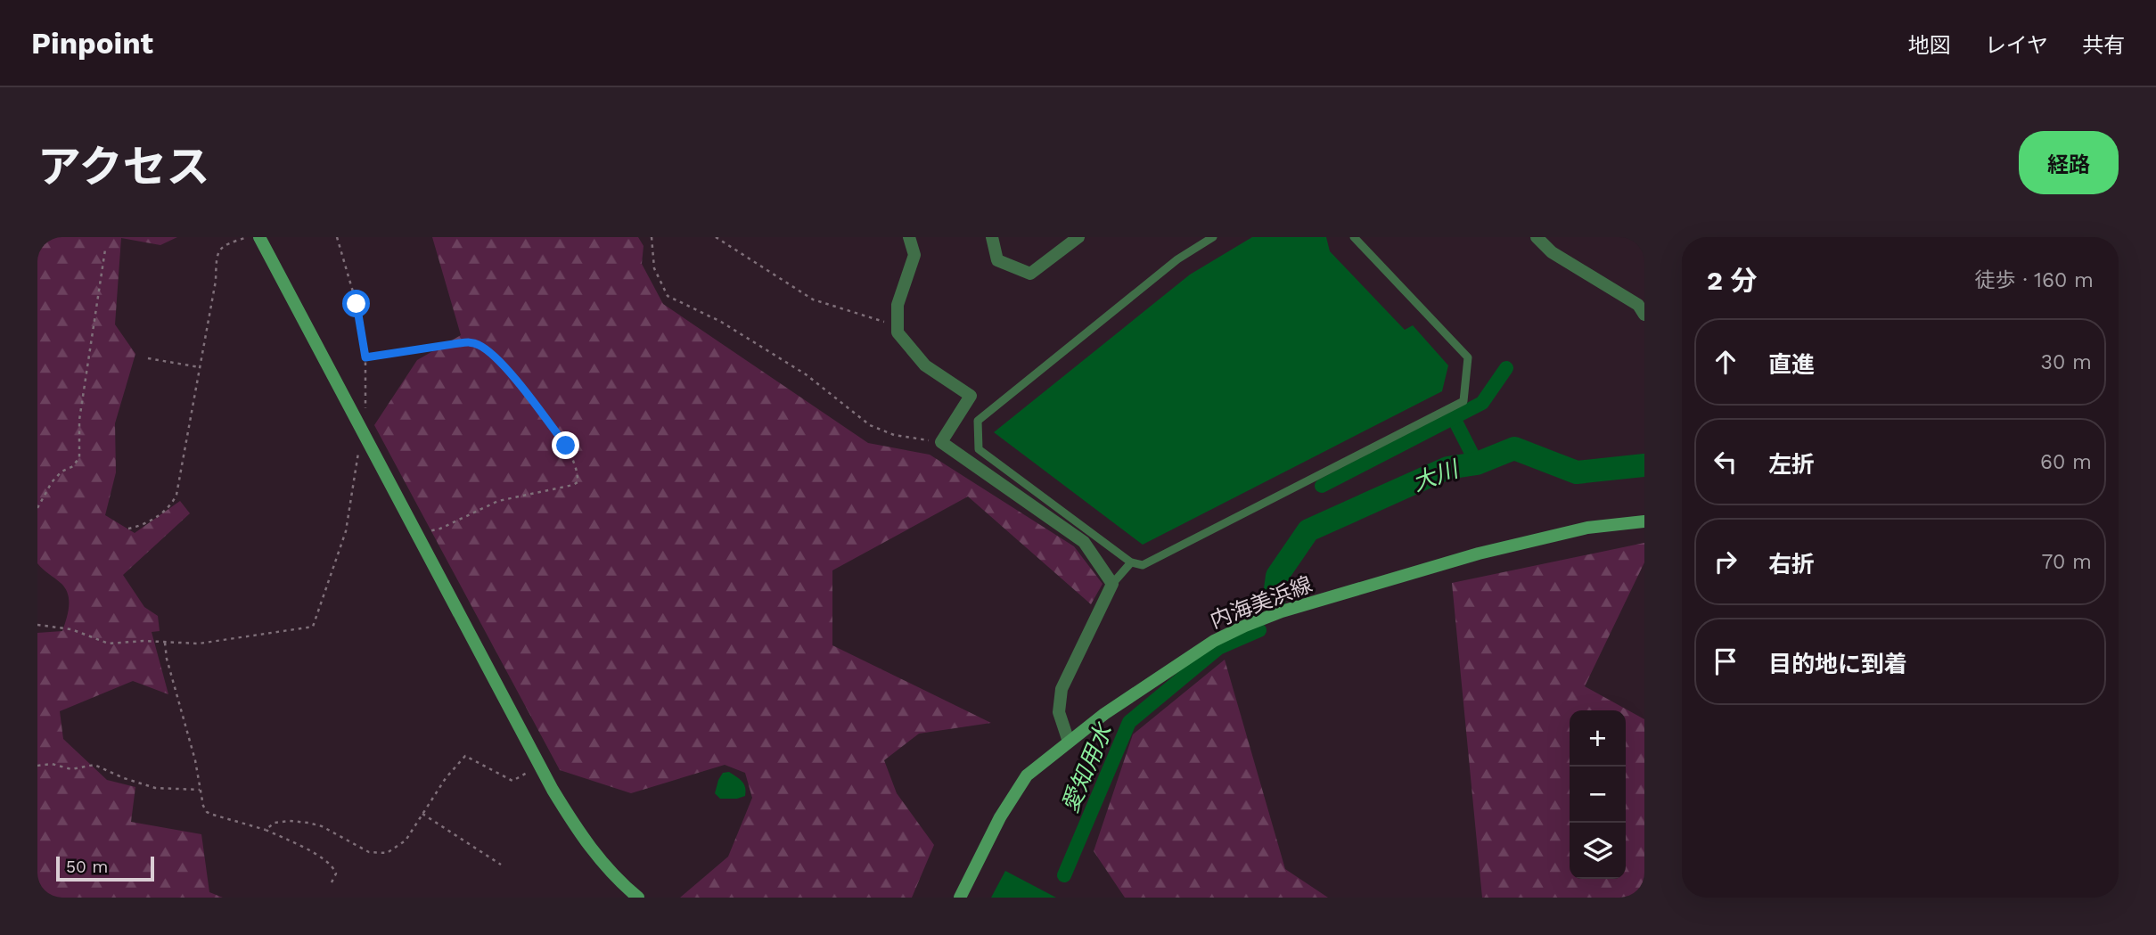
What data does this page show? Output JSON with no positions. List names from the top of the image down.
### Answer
{
  "streets": {
    "main road": ["内海美浜線"]
  },
  "water": ["大川", "愛知用水"],
  "scale_bar": "50 m",
  "page": {
    "header": "Pinpoint",
    "nav": ["地図", "レイヤ", "共有"],
    "title": "アクセス",
    "buttons": "経路",
    "heading": ["2 分", "徒歩 · 160 m"],
    "list": [
      ["直進", "30 m"],
      ["左折", "60 m"],
      ["右折", "70 m"],
      "目的地に到着"
    ],
    "map_buttons": ["+", "−"],
    "scale": "50 m"
  }
}
